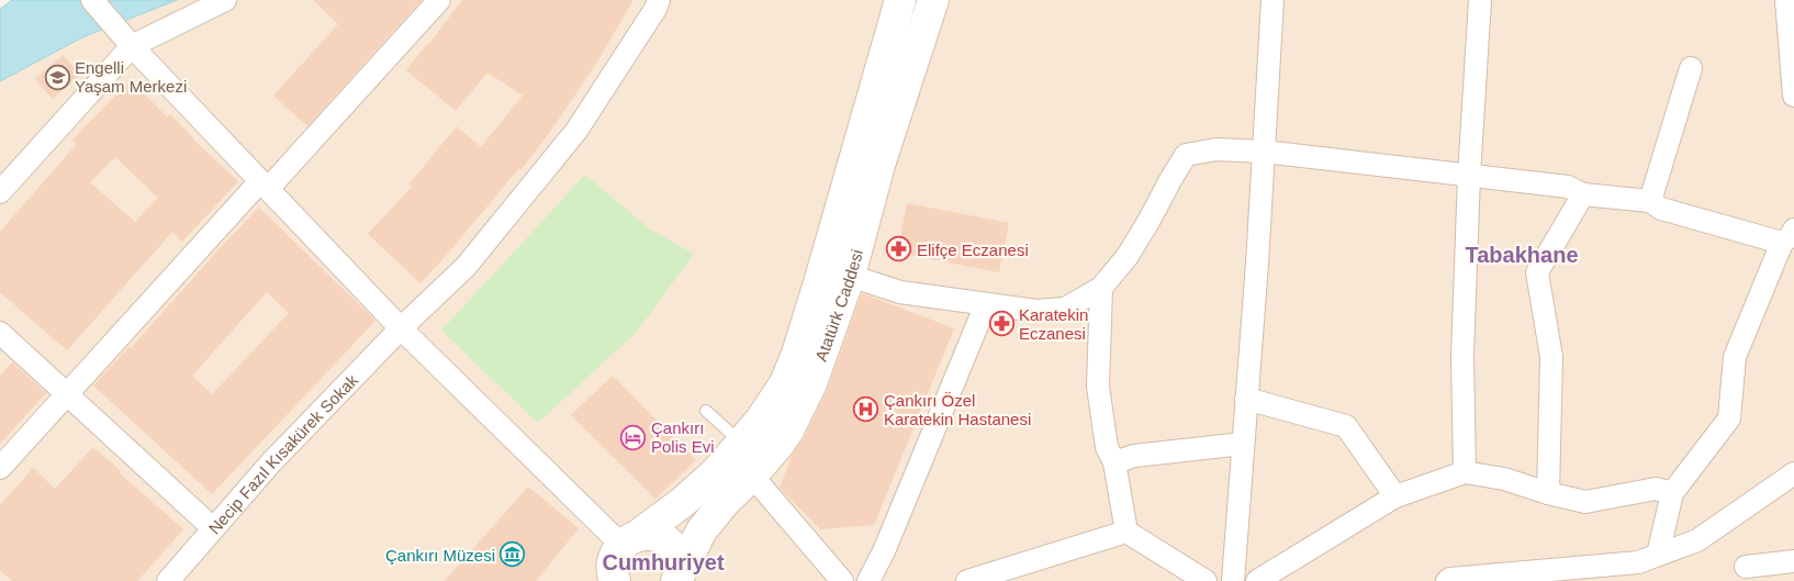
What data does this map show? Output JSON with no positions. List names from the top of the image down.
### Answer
{
  "streets": {
    "main road": ["Atatürk Caddesi"],
    "street": ["Necip Fazıl Kısakürek Sokak"]
  },
  "districts": ["Tabakhane", "Cumhuriyet"],
  "places": {
    "school or university": ["Engelli Yaşam Merkezi"],
    "pharmacy": ["Elifçe Eczanesi", "Karatekin Eczanesi"],
    "hospital": ["Çankırı Özel Karatekin Hastanesi"],
    "hotel": ["Çankırı Polis Evi"],
    "museum": ["Çankırı Müzesi"]
  }
}
